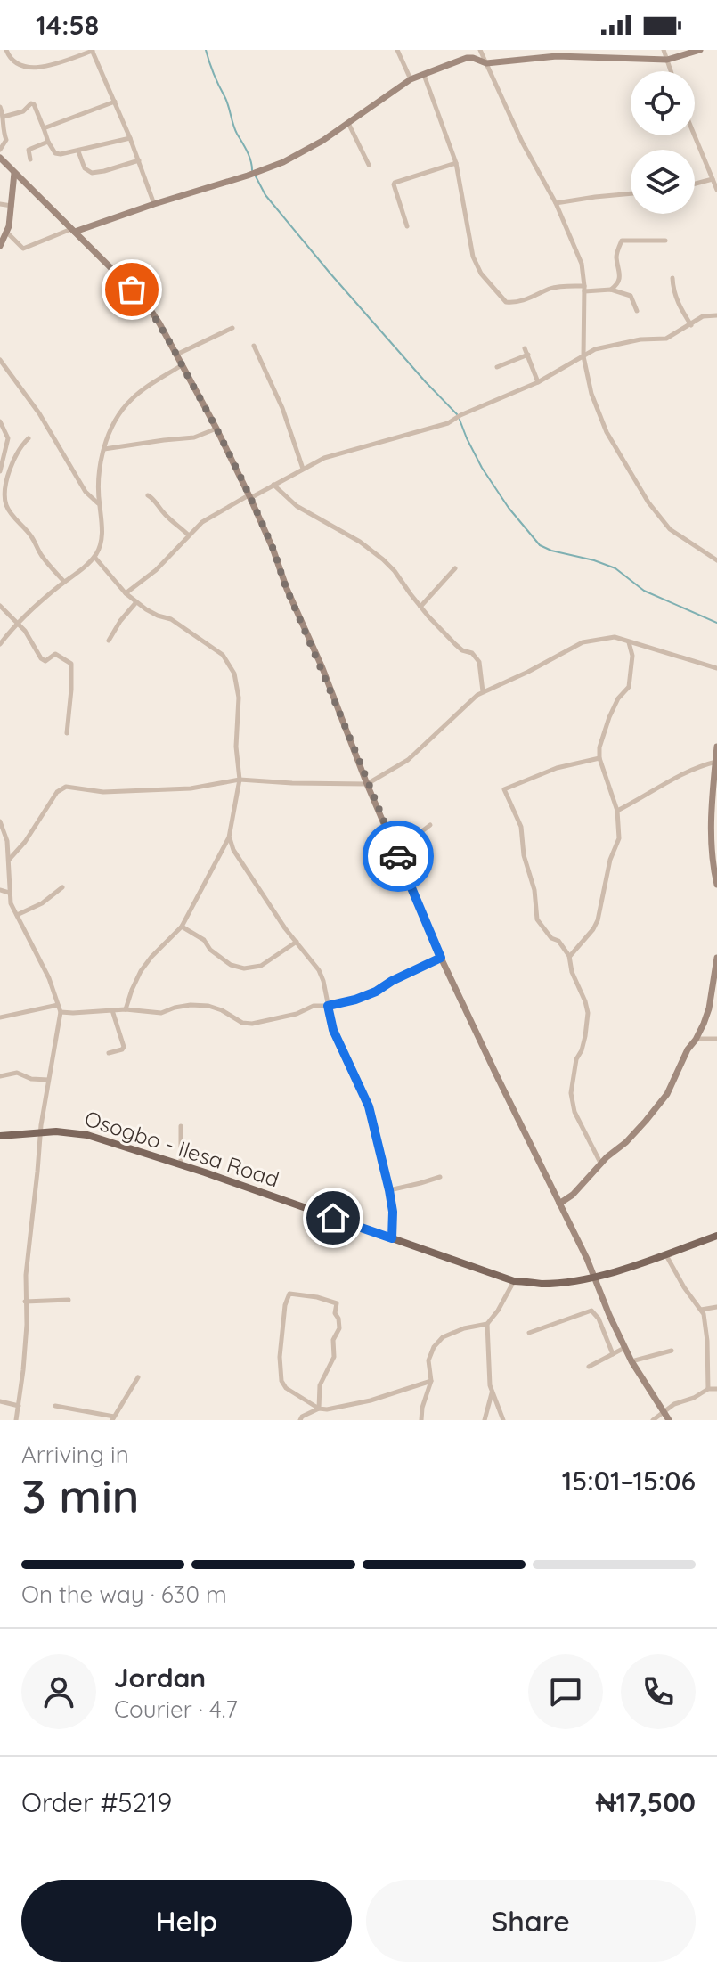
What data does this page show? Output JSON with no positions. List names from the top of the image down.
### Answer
{
  "streets": {
    "main road": ["Osogbo - Ilesa Road"]
  },
  "page": {
    "status": "14:58",
    "heading": ["3 min", "Arriving in", "15:01–15:06"],
    "panel": [
      "Jordan",
      "Courier · 4.7",
      "Order #5219",
      "₦17,500"
    ],
    "bar": "On the way · 630 m",
    "buttons": ["Help", "Share"]
  }
}
